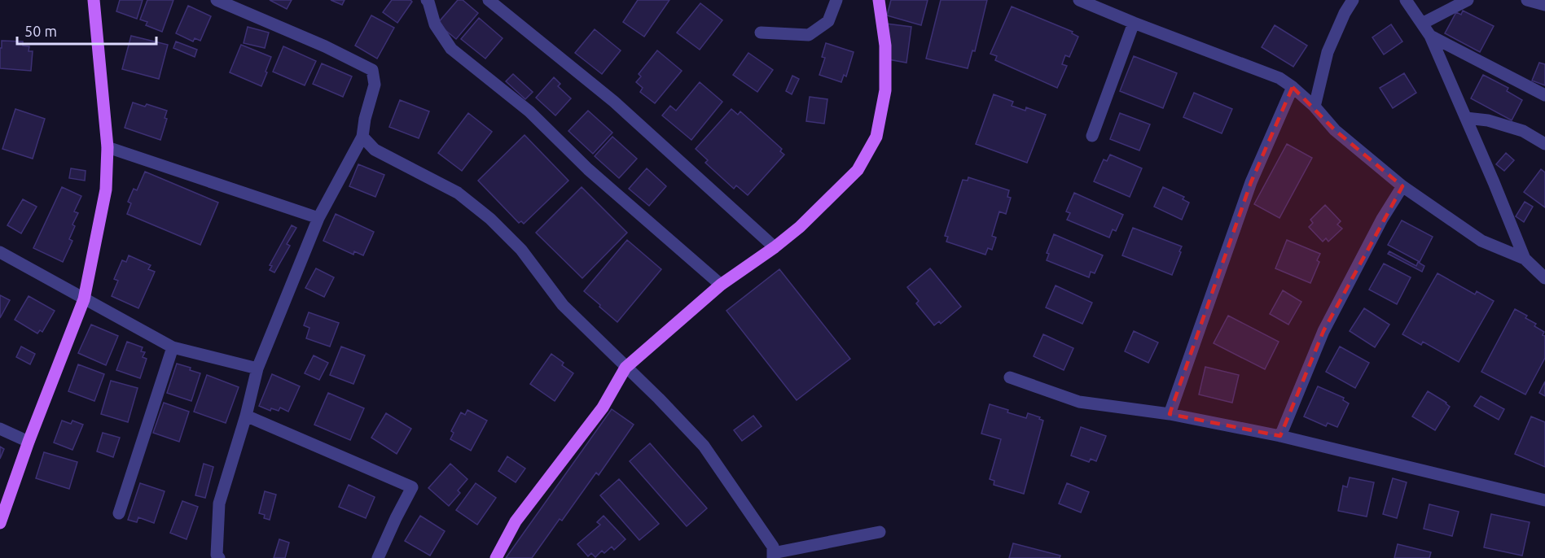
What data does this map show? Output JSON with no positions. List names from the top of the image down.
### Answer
{
  "scale_bar": "50 m"
}
